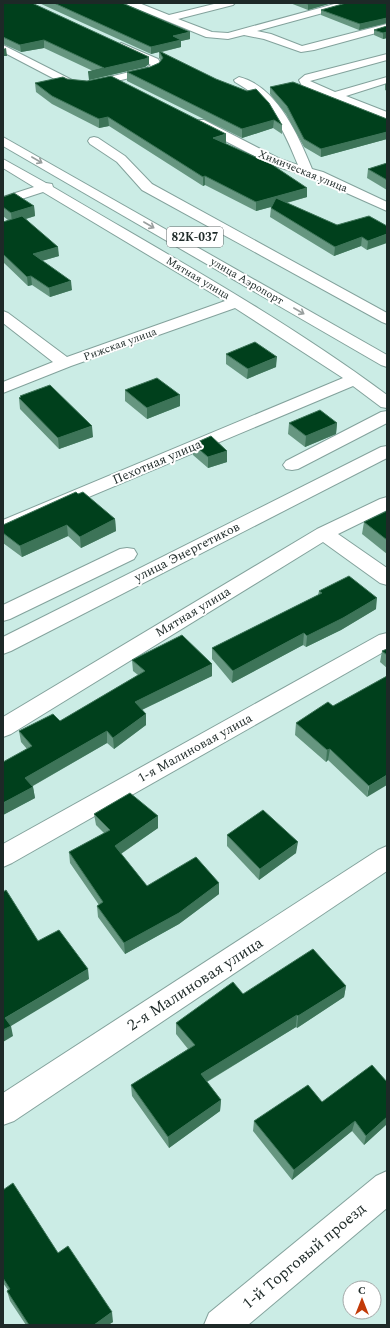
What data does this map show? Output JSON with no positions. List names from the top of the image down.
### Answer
{
  "streets": {
    "street": [
      "Химическая улица",
      "82К-037",
      "Мятная улица",
      "улица Аэропорт",
      "Рижская улица",
      "Пехотная улица",
      "улица Энергетиков",
      "1-я Малиновая улица",
      "2-я Малиновая улица",
      "1-й Торговый проезд"
    ]
  },
  "crossings": [
    ["Мятная улица", "Рижская улица"],
    ["Мятная улица", "Пехотная улица"]
  ],
  "north": "top"
}
